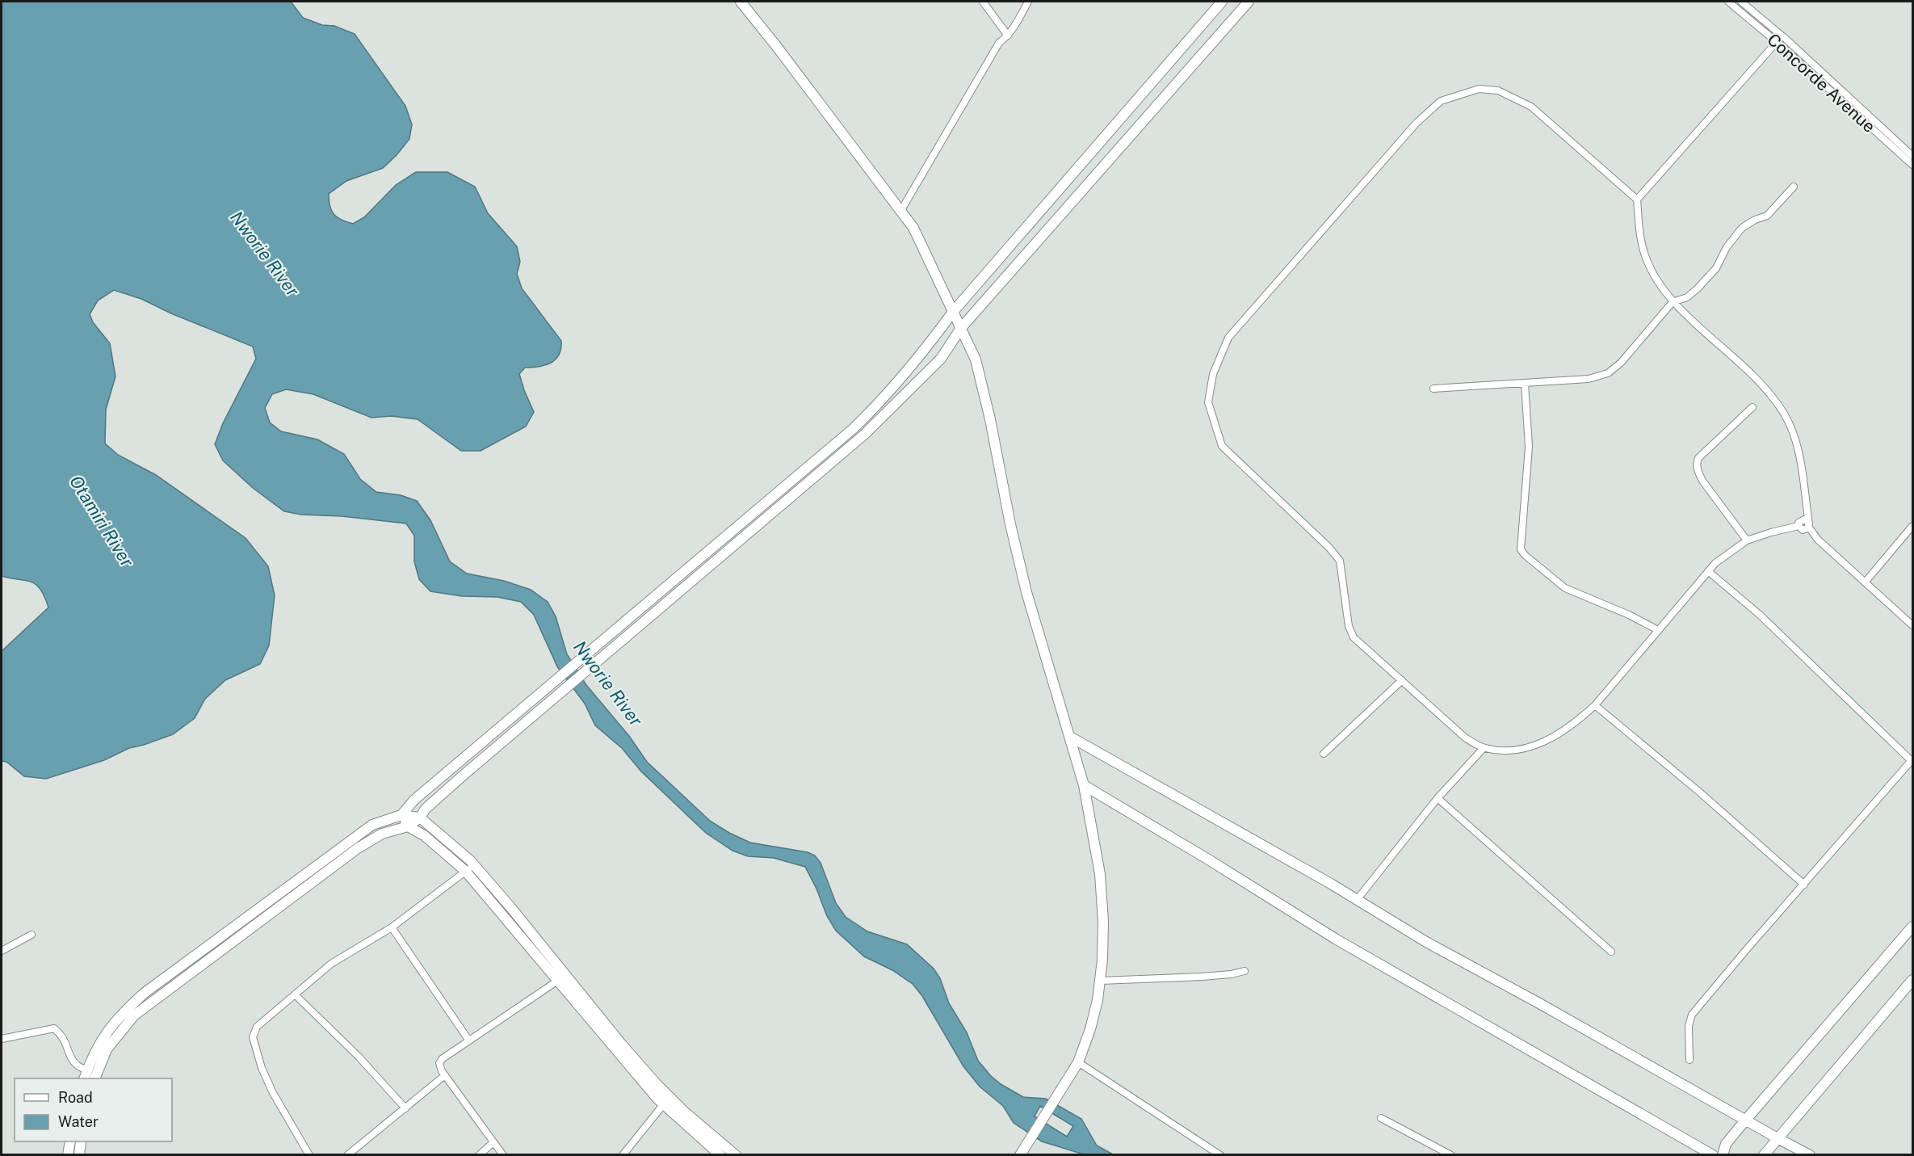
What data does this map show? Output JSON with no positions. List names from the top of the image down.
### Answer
{
  "streets": {
    "street": ["Concorde Avenue"]
  },
  "water": ["Nworie River", "Otamiri River"],
  "legend": ["Road", "Water"]
}
